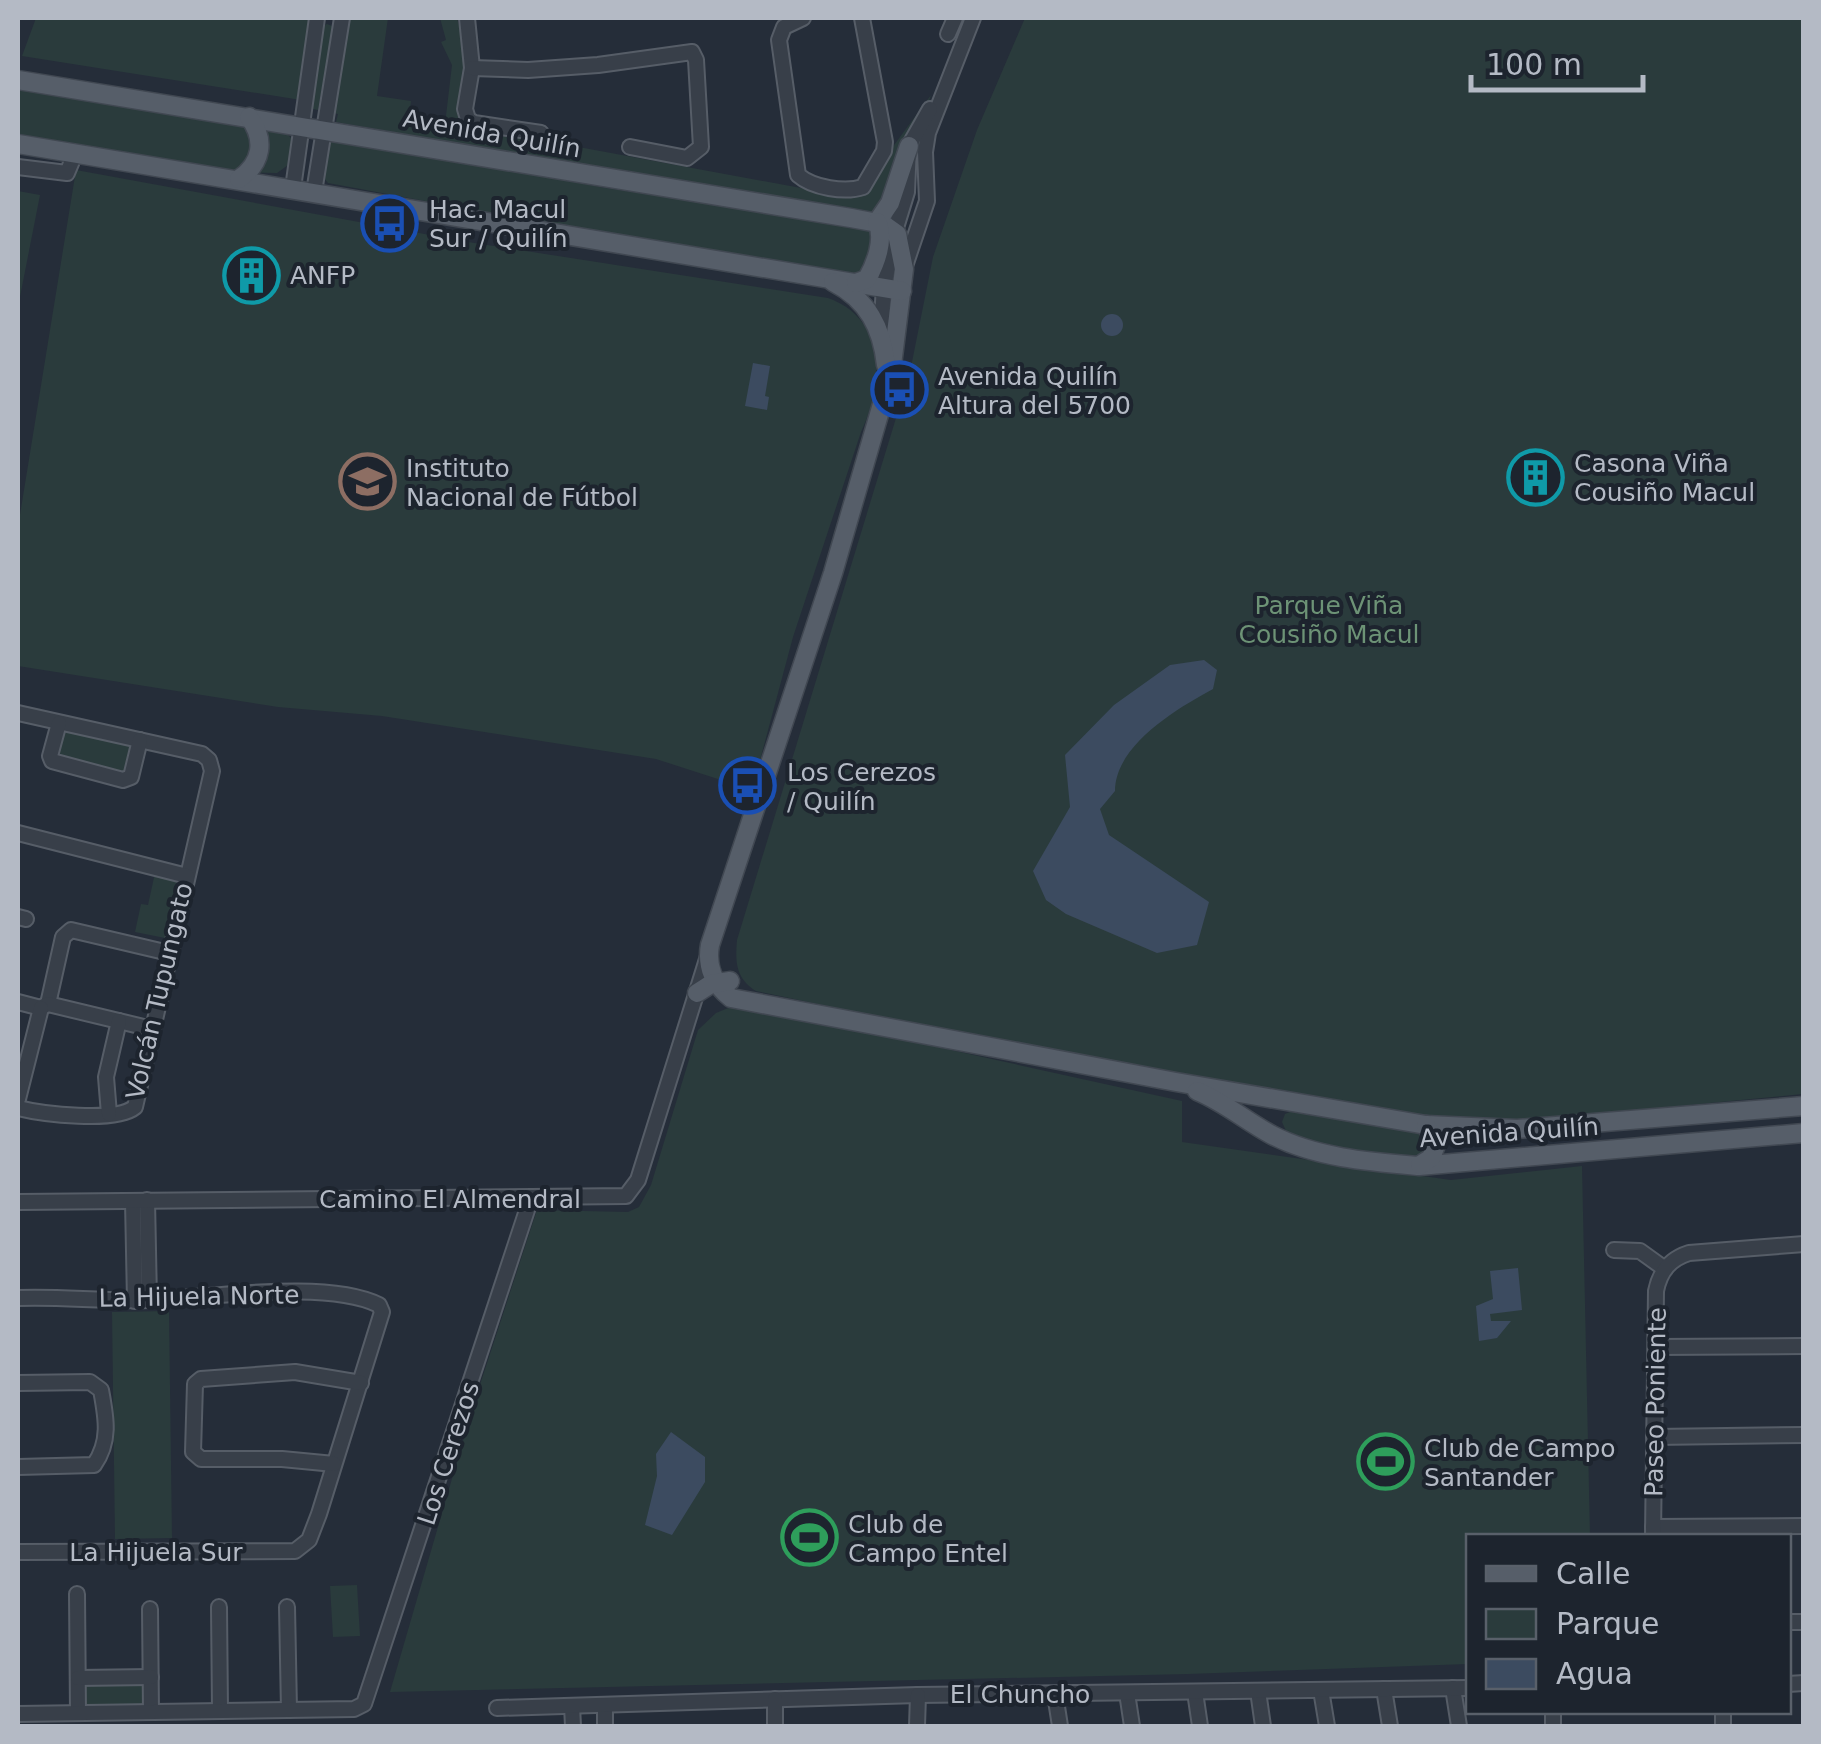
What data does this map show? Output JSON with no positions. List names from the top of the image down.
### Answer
{
  "streets": {
    "main road": ["Avenida Quilín"],
    "street": [
      "Volcán Tupungato",
      "Camino El Almendral",
      "La Hijuela Norte",
      "Paseo Poniente",
      "Los Cerezos",
      "La Hijuela Sur",
      "El Chuncho"
    ]
  },
  "crossings": [
    ["Camino El Almendral", "Los Cerezos"]
  ],
  "parks": ["Parque Viña Cousiño Macul"],
  "places": {
    "bus stop": ["Hac. Macul Sur / Quilín", "Avenida Quilín Altura del 5700", "Los Cerezos / Quilín"],
    "building": ["ANFP", "Casona Viña Cousiño Macul"],
    "school or university": ["Instituto Nacional de Fútbol"],
    "sports": ["Club de Campo Santander", "Club de Campo Entel"]
  },
  "legend": ["Calle", "Parque", "Agua"],
  "scale_bar": "100 m"
}
